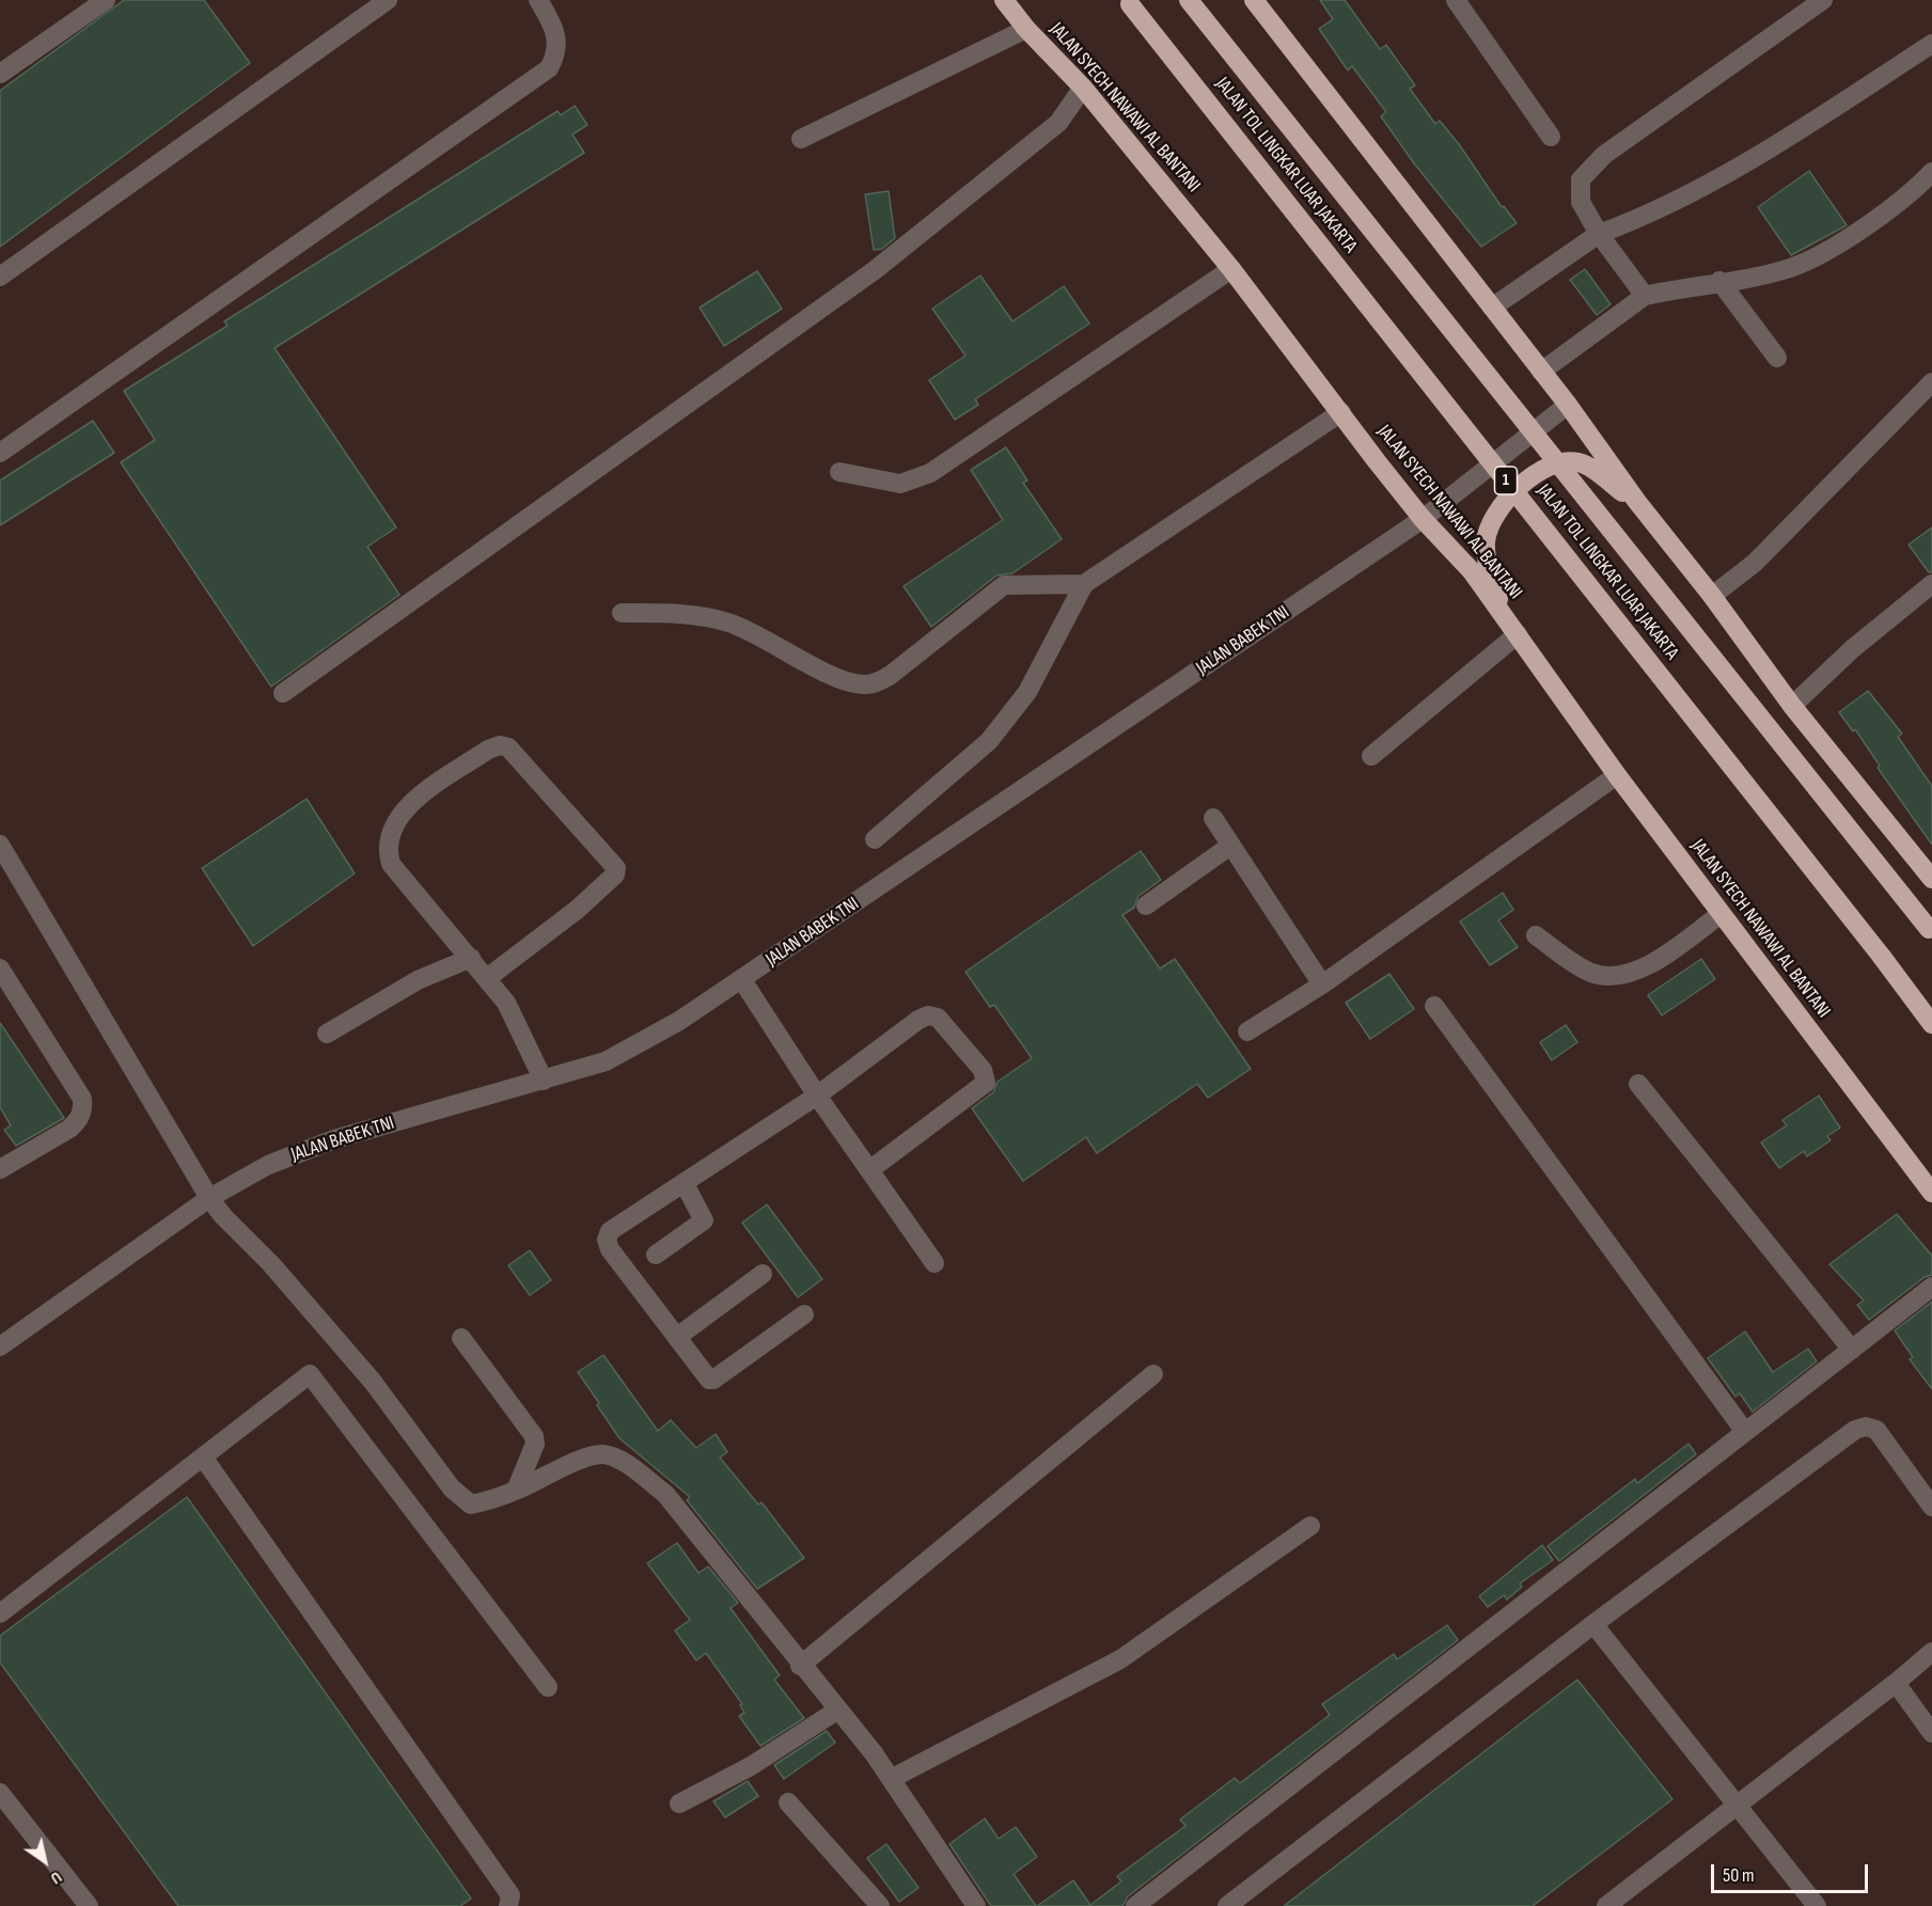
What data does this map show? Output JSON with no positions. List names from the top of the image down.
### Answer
{
  "streets": {
    "highway": ["JALAN SYECH NAWAWI AL BANTANI", "JALAN TOL LINGKAR LUAR JAKARTA", "1"],
    "street": ["JALAN BABEK TNI"]
  },
  "crossings": [
    ["JALAN SYECH NAWAWI AL BANTANI", "JALAN BABEK TNI"]
  ],
  "scale_bar": "50 m",
  "north": "bottom right"
}
